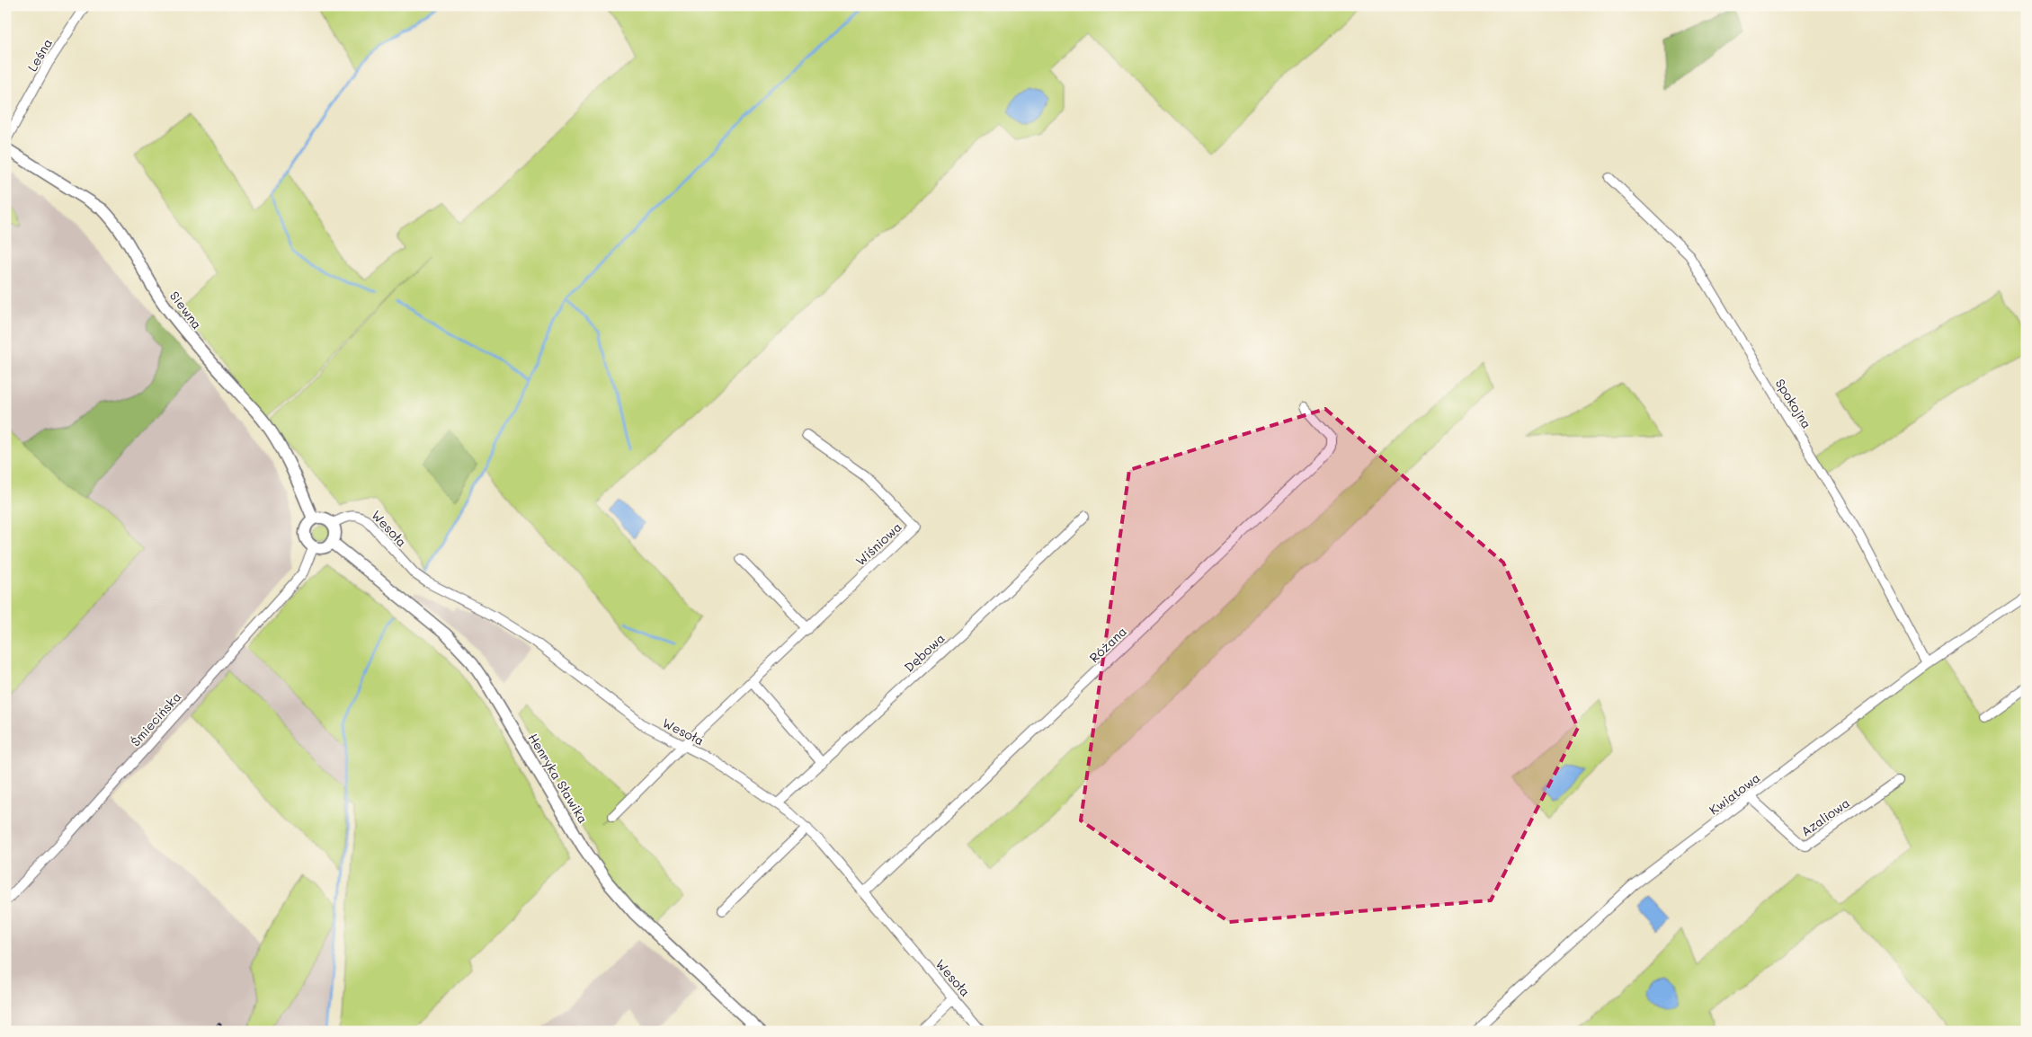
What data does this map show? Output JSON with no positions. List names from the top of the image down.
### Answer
{
  "streets": {
    "main road": ["Siewna", "Henryka Sławika"],
    "street": [
      "Leśna",
      "Spokojna",
      "Wesoła",
      "Wiśniowa",
      "Różana",
      "Dębowa",
      "Śmiecińska",
      "Kwiatowa",
      "Azaliowa"
    ]
  },
  "crossings": [
    ["Siewna", "Wesoła"],
    ["Siewna", "Śmiecińska"],
    ["Siewna", "Henryka Sławika"],
    ["Spokojna", "Kwiatowa"],
    ["Wesoła", "Wiśniowa"],
    ["Wesoła", "Różana"],
    ["Wesoła", "Dębowa"],
    ["Wesoła", "Śmiecińska"],
    ["Wesoła", "Henryka Sławika"],
    ["Śmiecińska", "Henryka Sławika"],
    ["Kwiatowa", "Azaliowa"]
  ]
}
